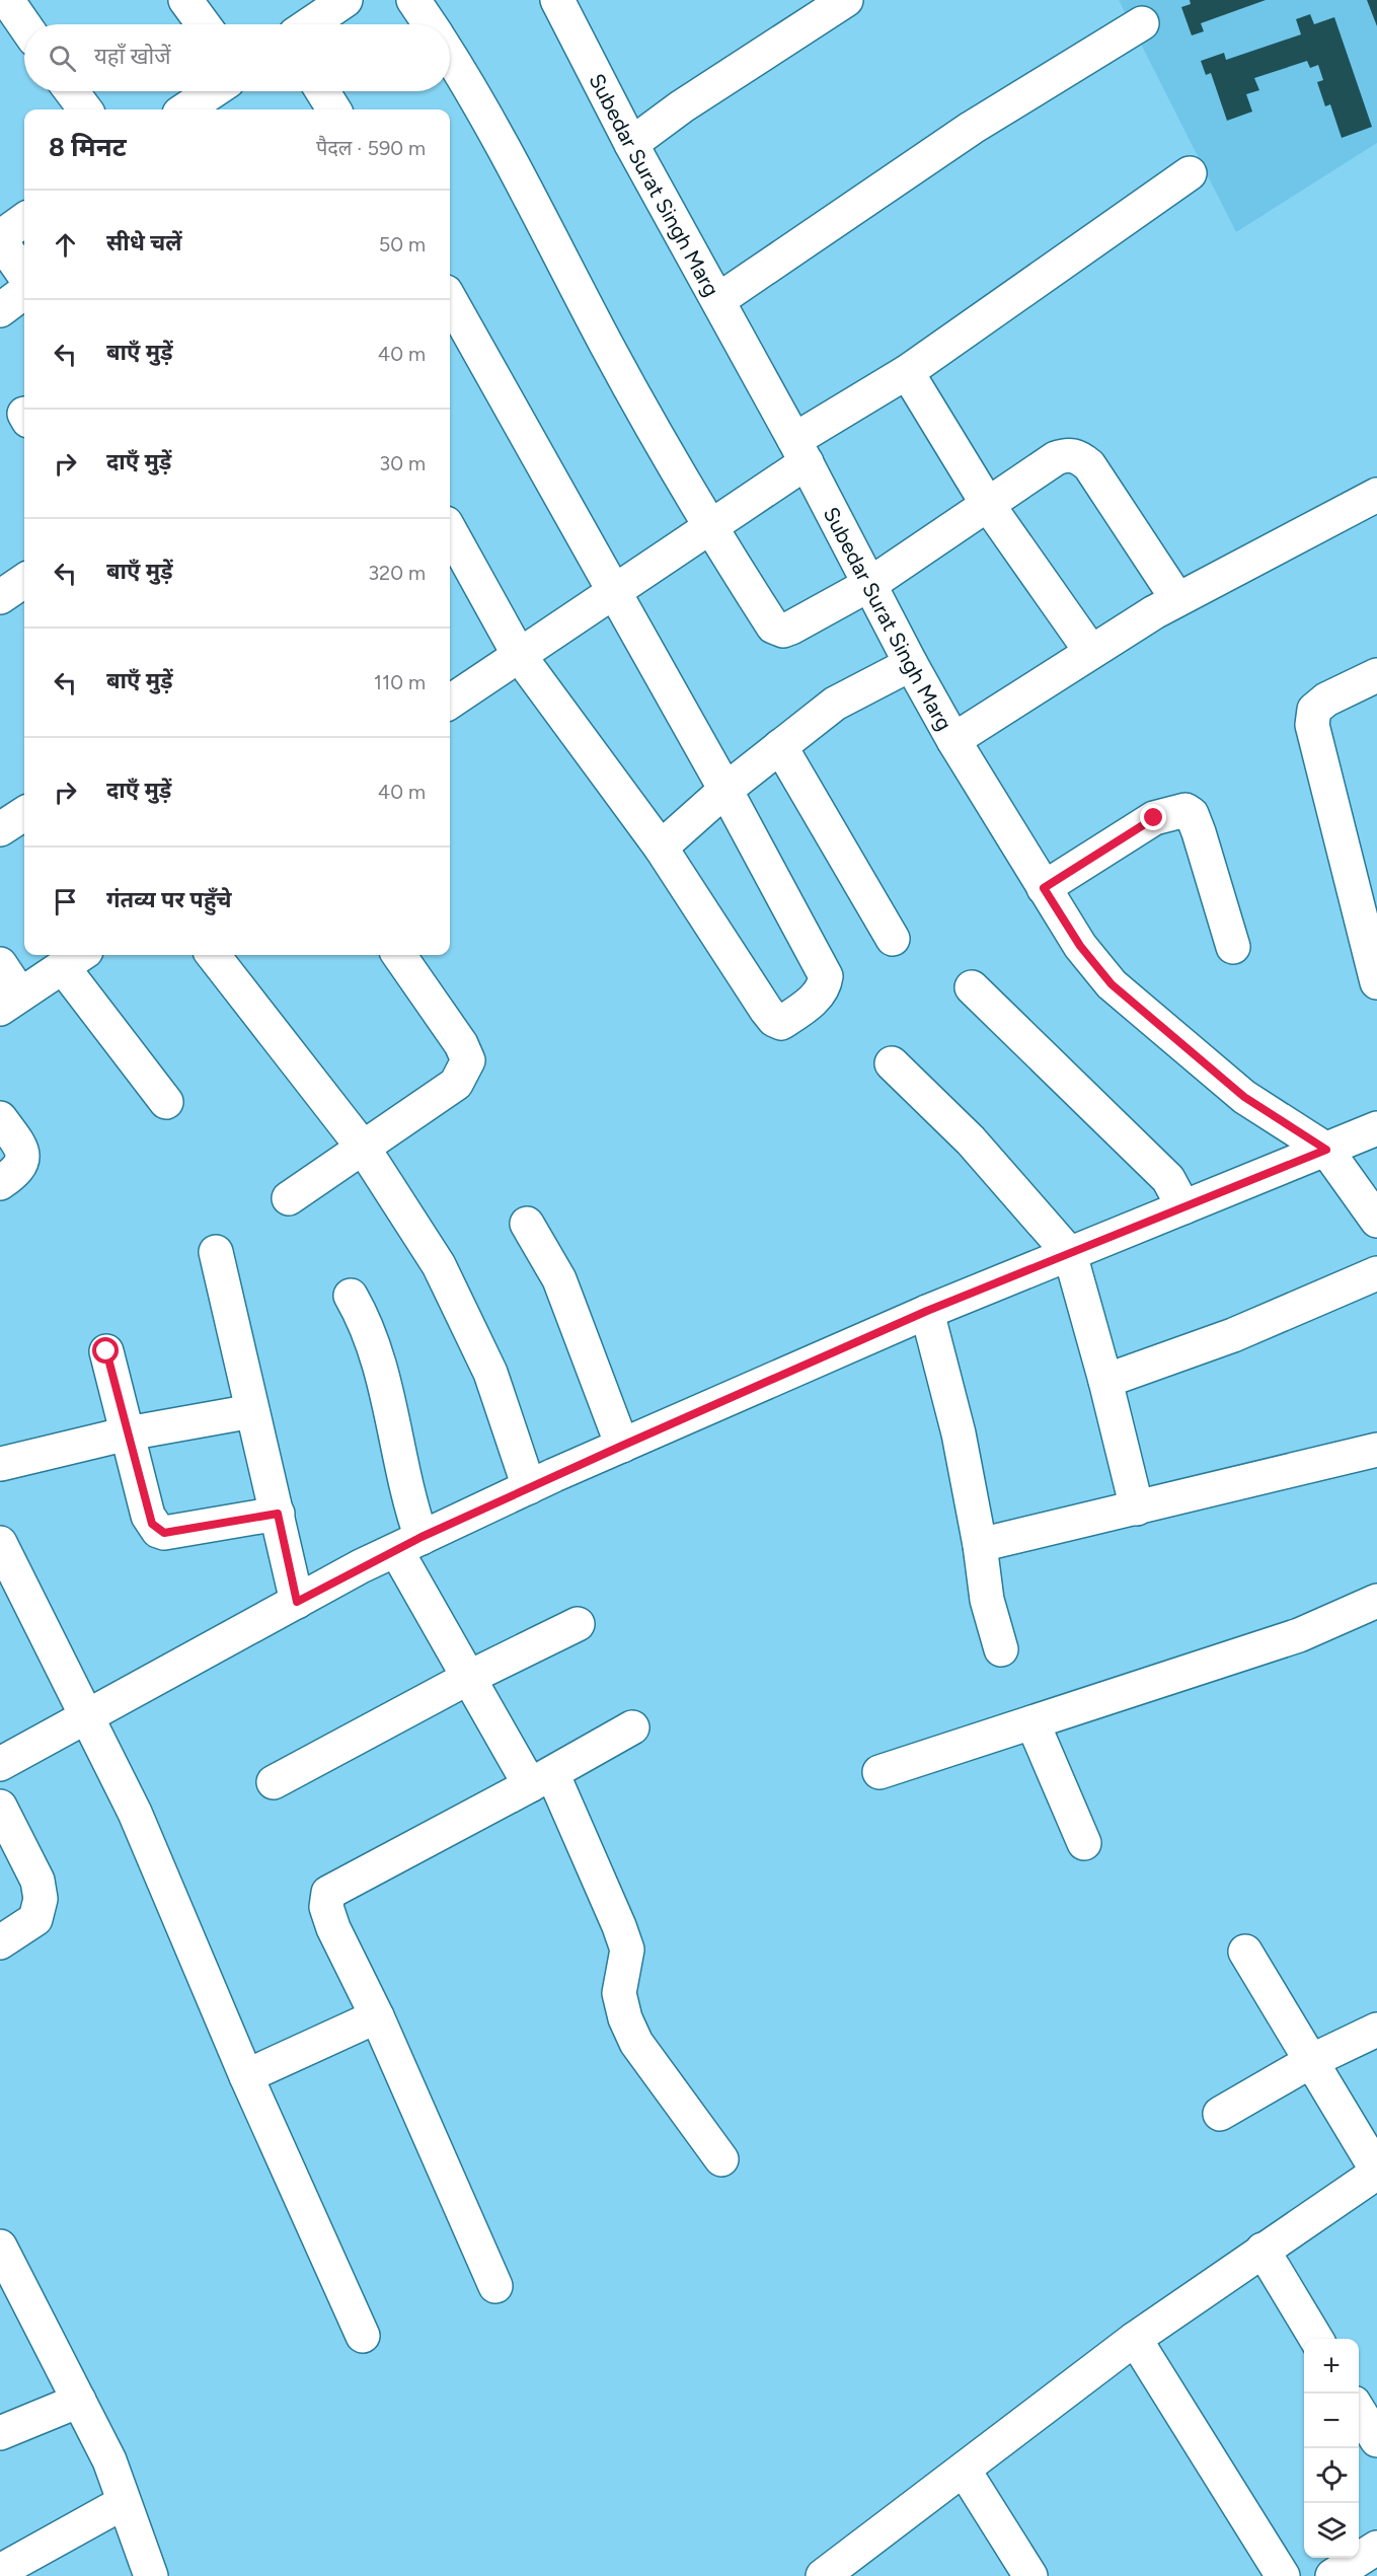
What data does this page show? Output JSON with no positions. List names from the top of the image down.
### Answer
{
  "streets": {
    "street": ["Subedar Surat Singh Marg"]
  },
  "page": {
    "search": "यहाँ खोजें",
    "heading": ["8 मिनट", "पैदल · 590 m"],
    "list": [
      ["सीधे चलें", "50 m"],
      ["बाएँ मुड़ें", "40 m"],
      ["दाएँ मुड़ें", "30 m"],
      ["बाएँ मुड़ें", "320 m"],
      ["बाएँ मुड़ें", "110 m"],
      ["दाएँ मुड़ें", "40 m"],
      "गंतव्य पर पहुँचे"
    ],
    "map_buttons": ["+", "−"]
  }
}
